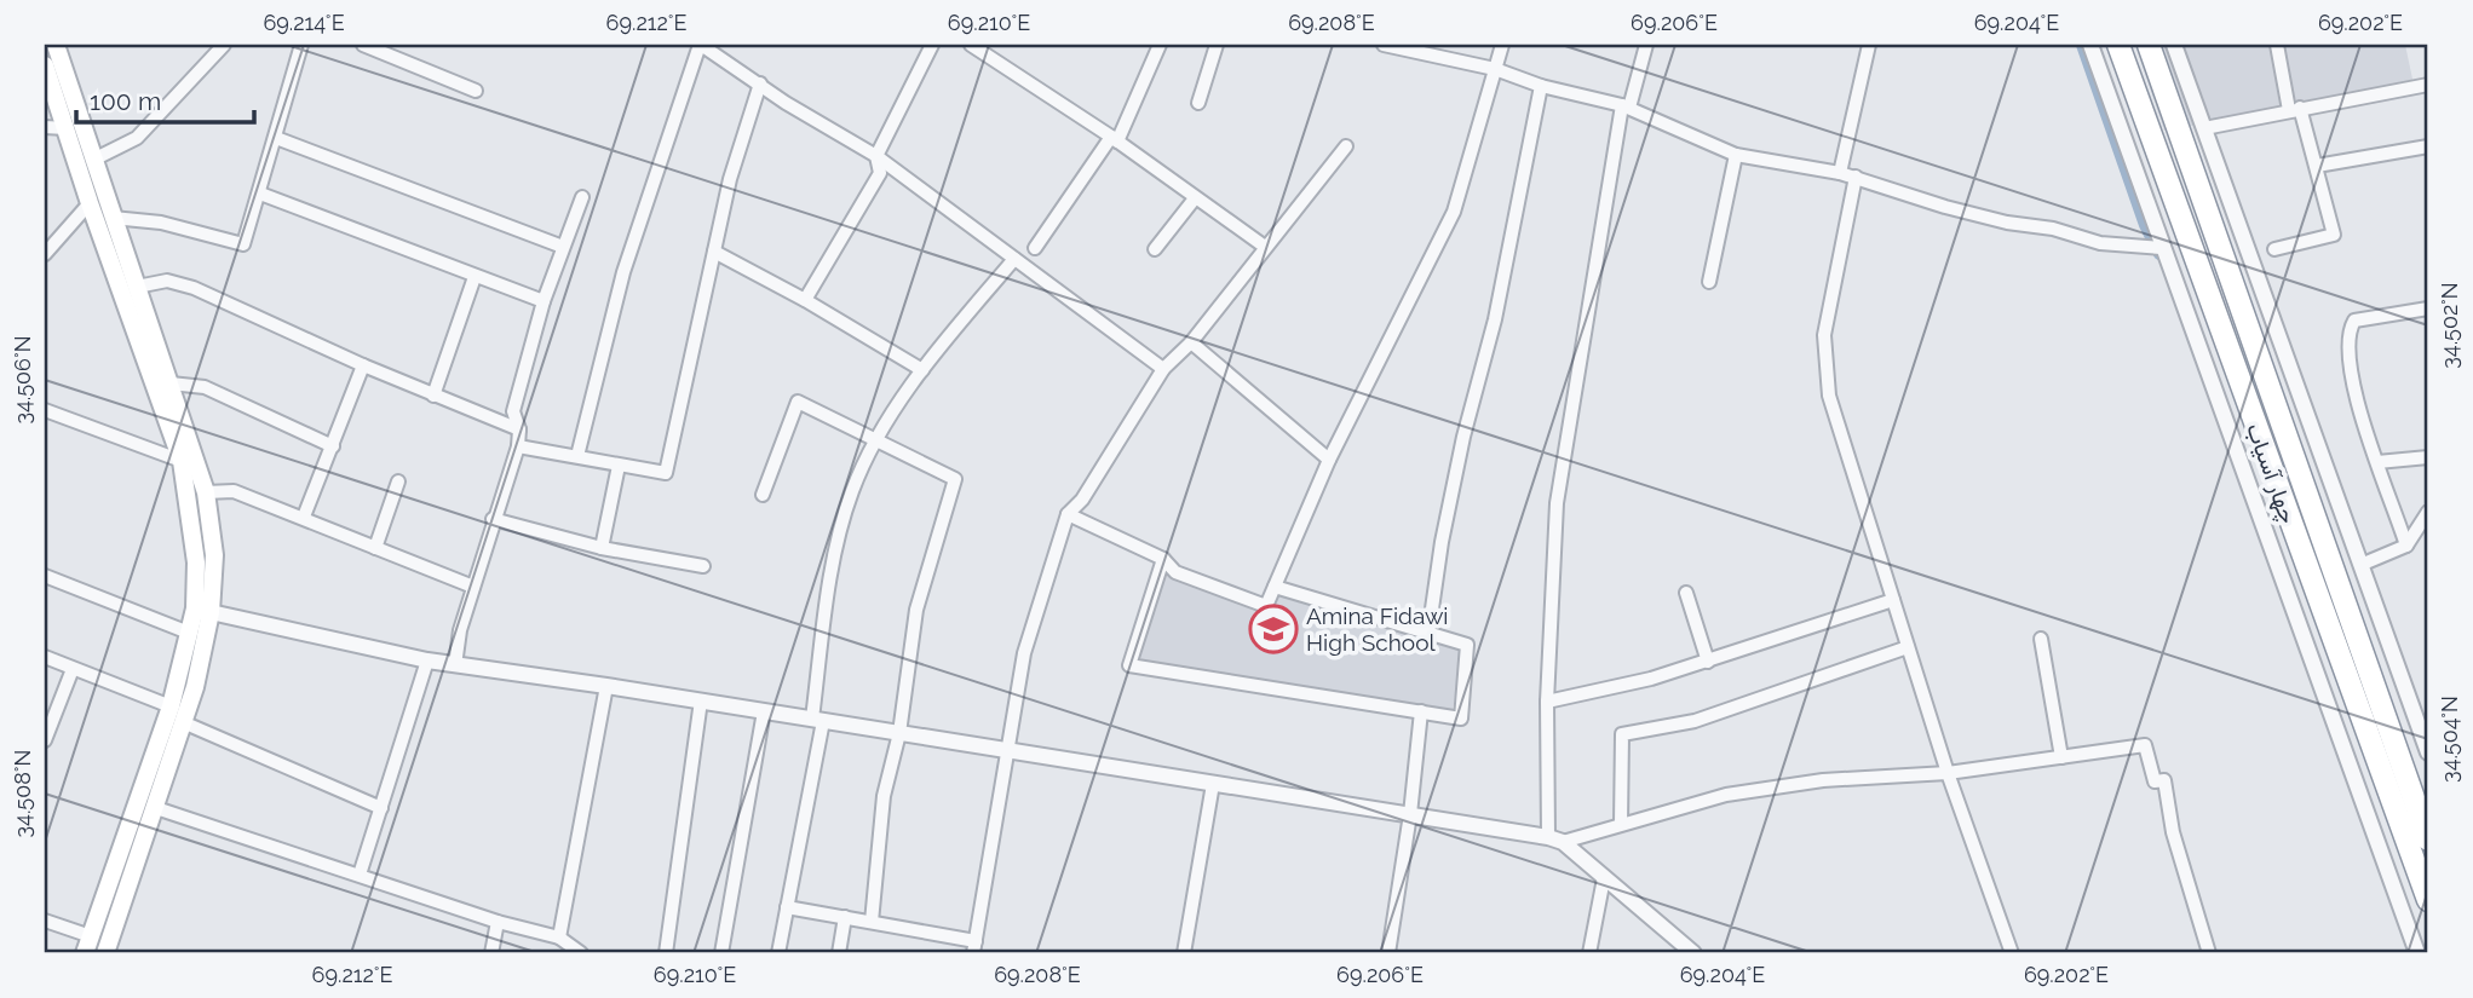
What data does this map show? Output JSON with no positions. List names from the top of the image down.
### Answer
{
  "streets": {
    "highway": ["چهار آسیاب"]
  },
  "places": {
    "school or university": ["Amina Fidawi High School"]
  },
  "scale_bar": "100 m",
  "coordinates": [
    "69.214°E",
    "69.212°E",
    "69.210°E",
    "69.208°E",
    "69.206°E",
    "69.204°E",
    "69.202°E",
    "34.502°N",
    "34.506°N",
    "34.504°N",
    "34.508°N"
  ]
}
